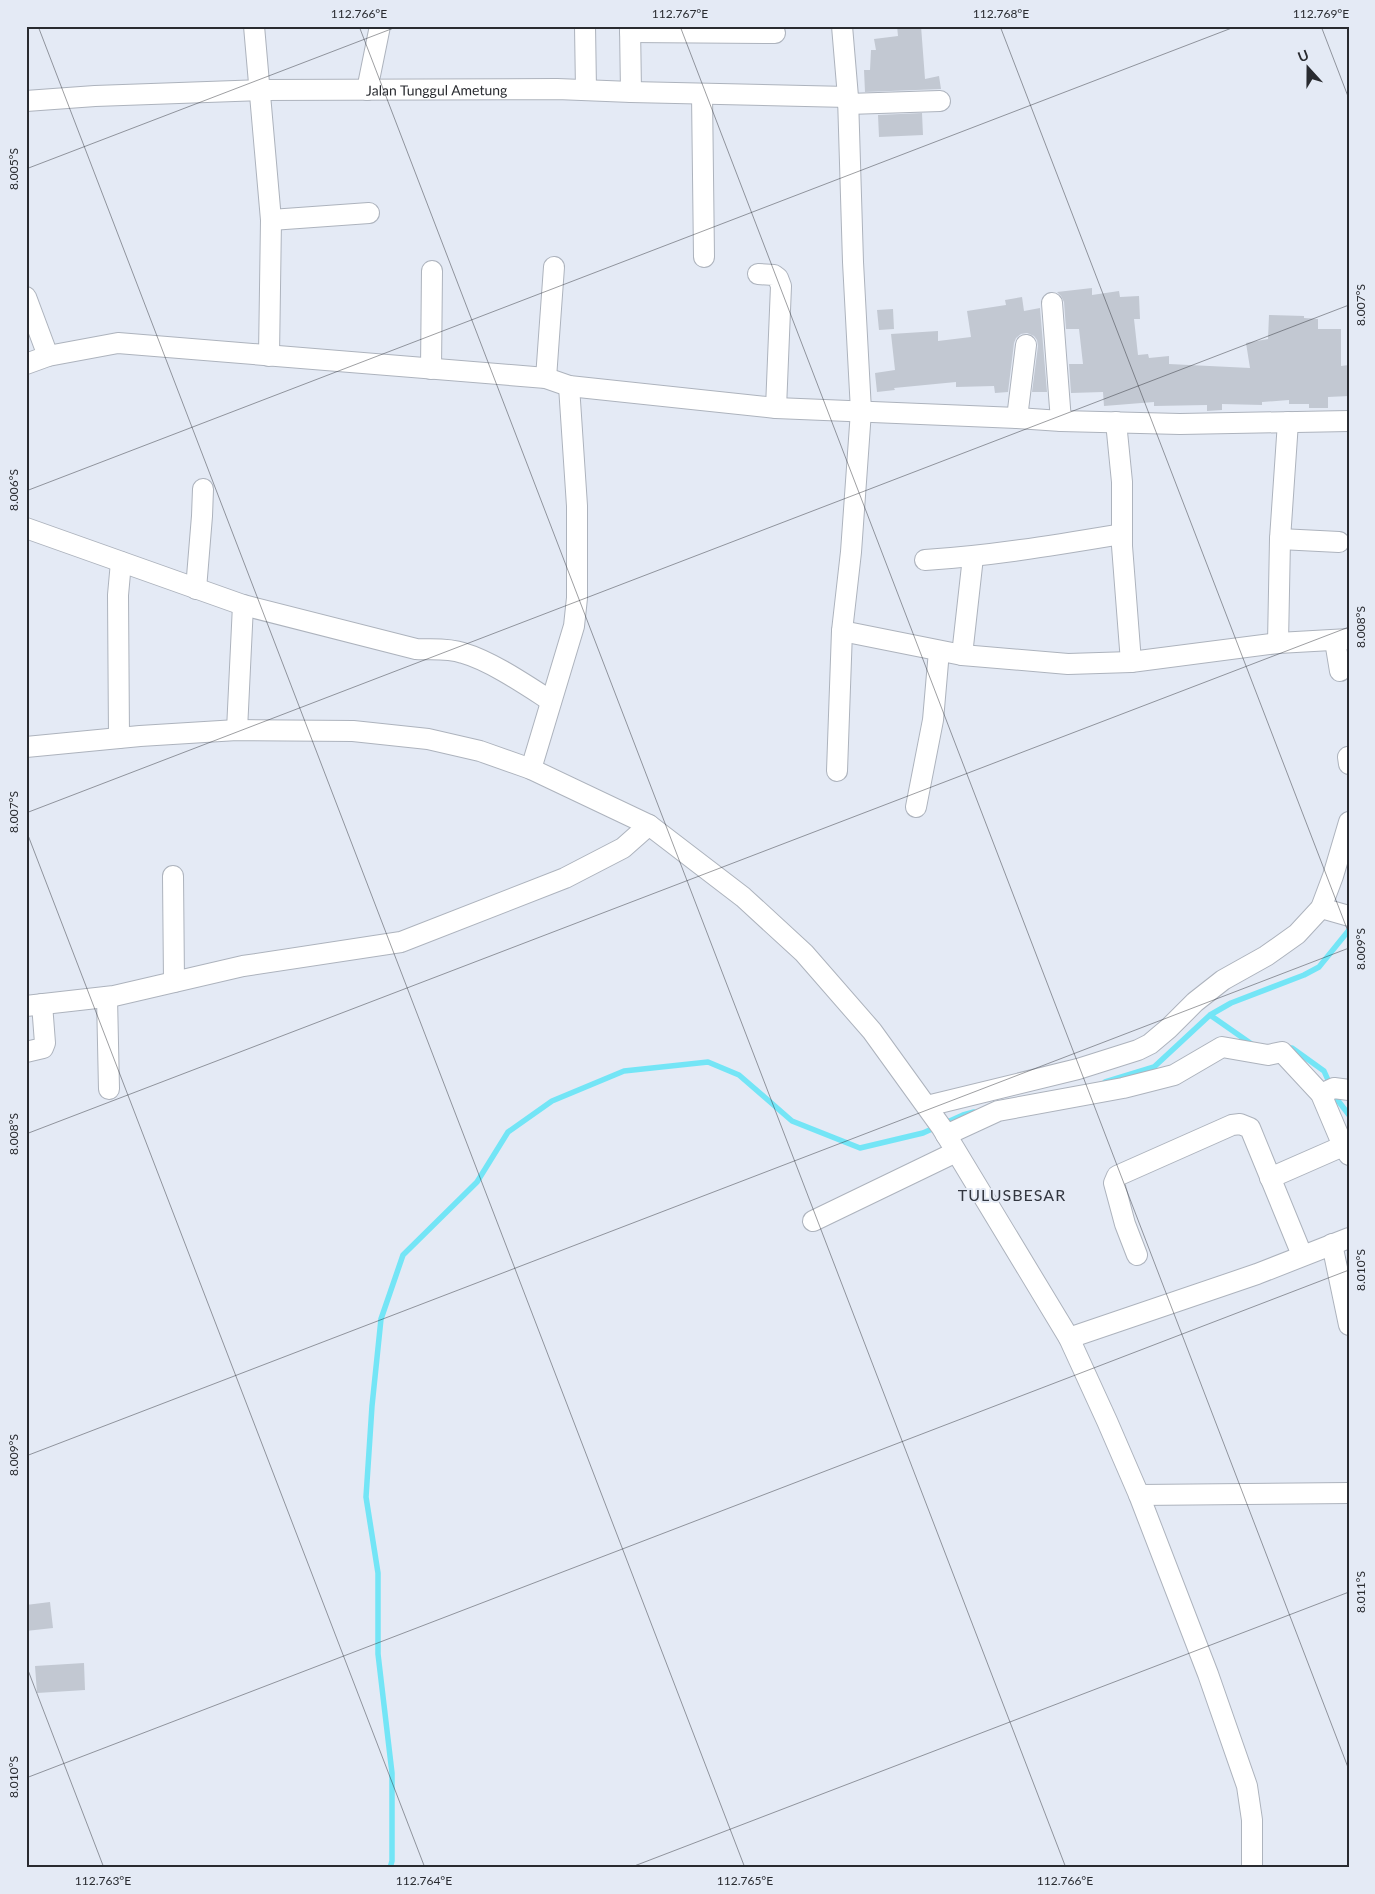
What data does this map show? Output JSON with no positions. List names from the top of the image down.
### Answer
{
  "streets": {
    "street": ["Jalan Tunggul Ametung"]
  },
  "districts": ["TULUSBESAR"],
  "north": "top",
  "coordinates": [
    "112.766°E",
    "112.767°E",
    "112.768°E",
    "112.769°E",
    "8.005°S",
    "8.007°S",
    "8.006°S",
    "8.008°S",
    "8.009°S",
    "8.010°S",
    "8.011°S",
    "112.763°E",
    "112.764°E",
    "112.765°E"
  ]
}
